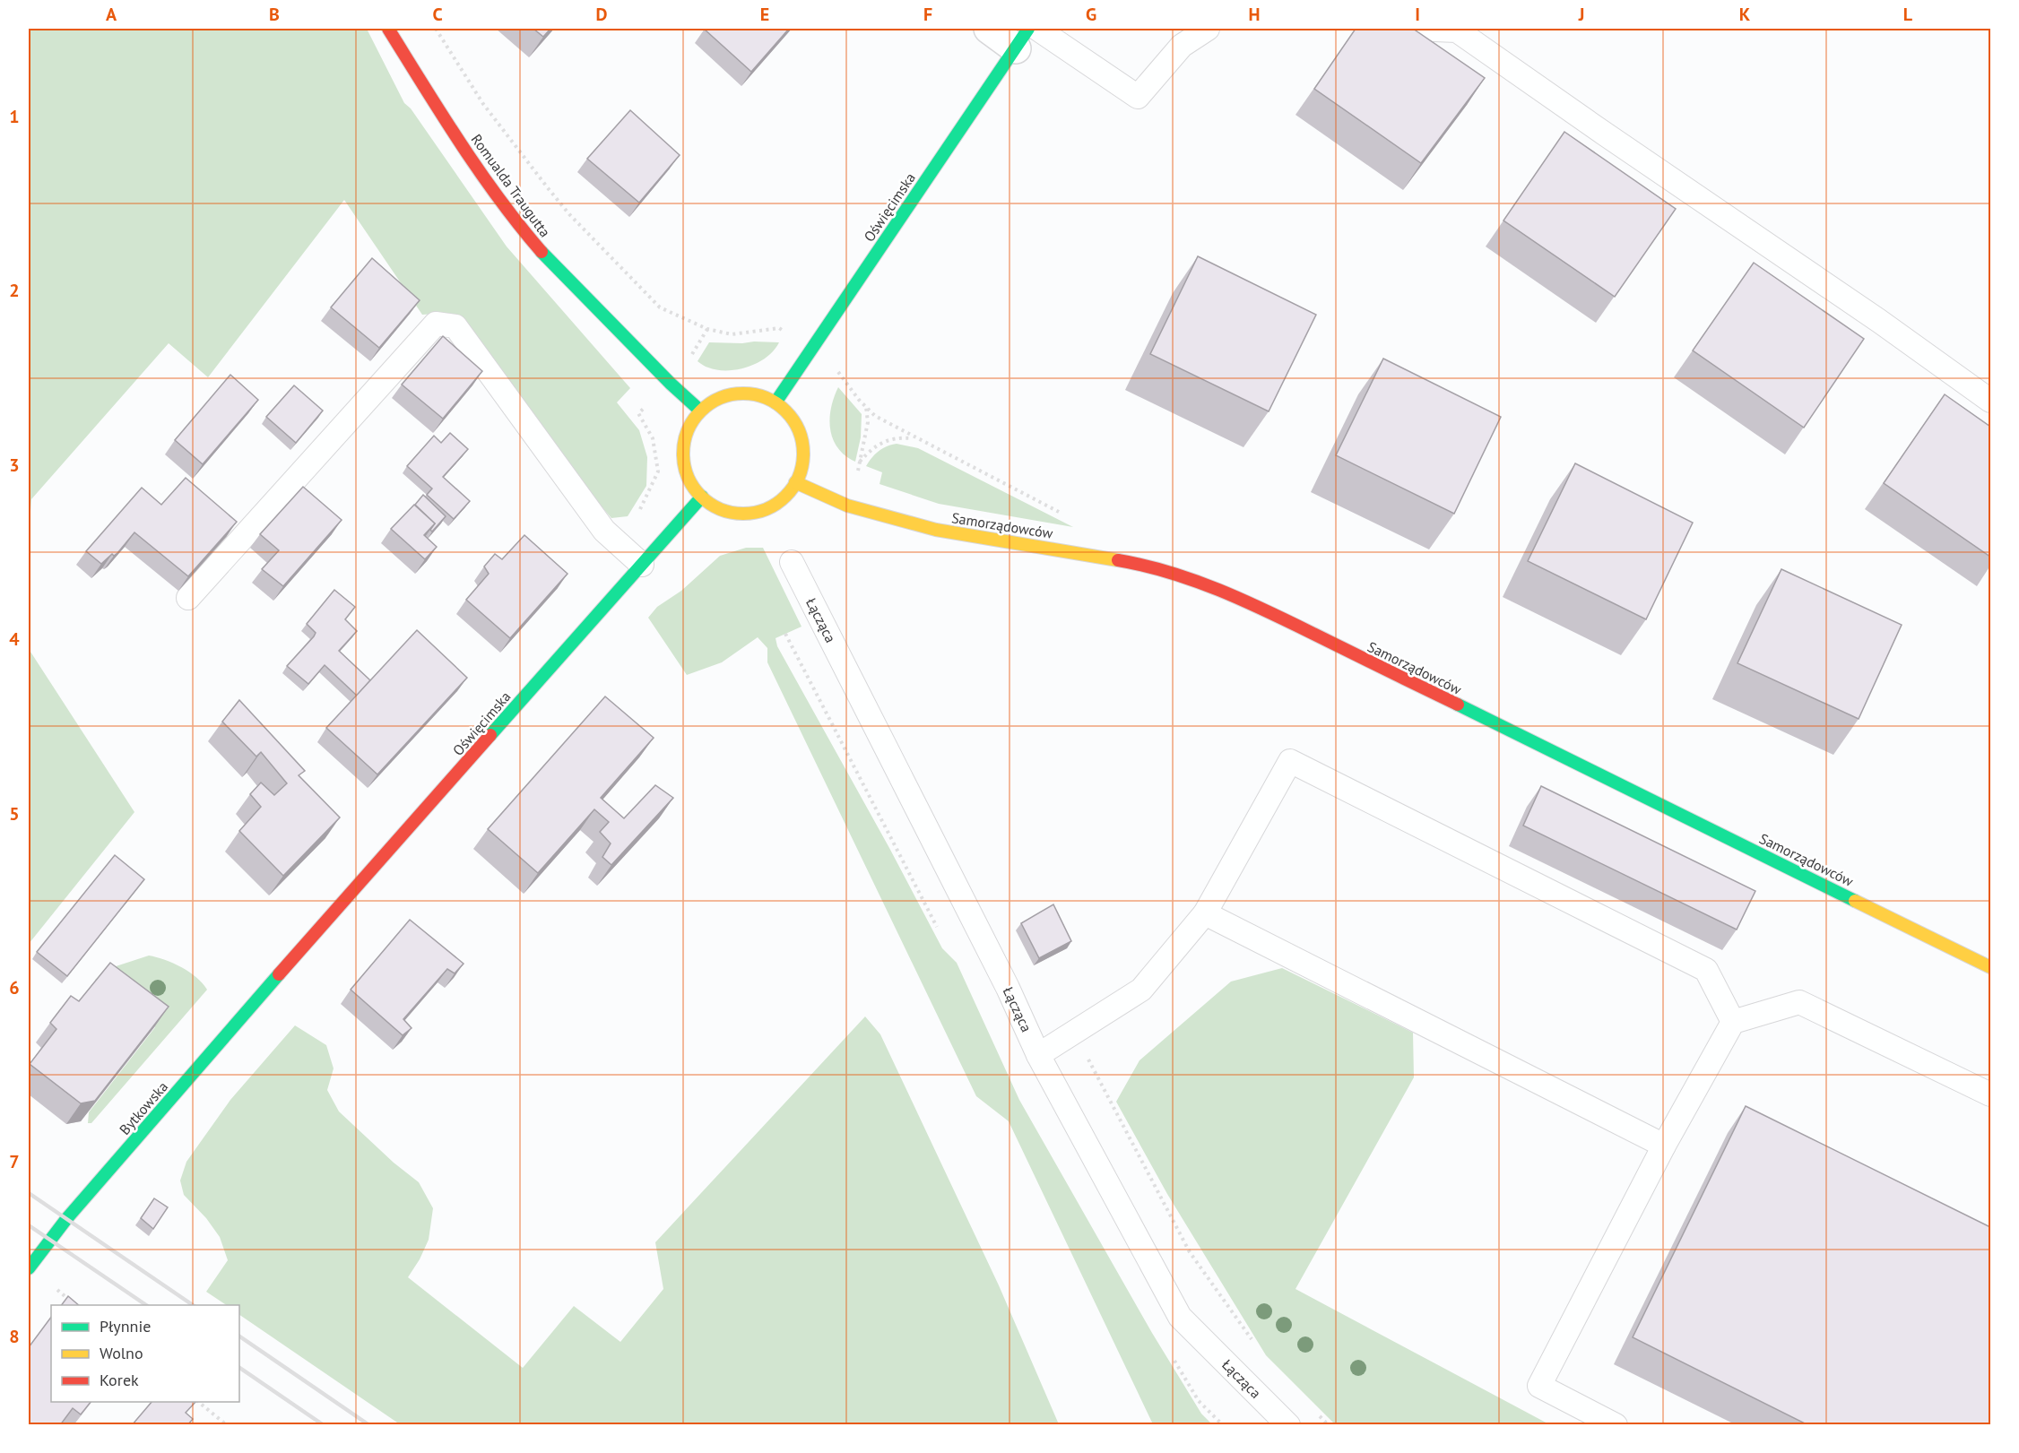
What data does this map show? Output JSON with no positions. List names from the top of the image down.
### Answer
{
  "streets": {
    "street": [
      "Romualda Traugutta",
      "Oświęcimska",
      "Samorządowców",
      "Bytkowska"
    ],
    "lane": ["Łącząca"]
  },
  "crossings": [
    ["Romualda Traugutta", "Oświęcimska"],
    ["Romualda Traugutta", "Samorządowców"],
    ["Oświęcimska", "Samorządowców"],
    ["Oświęcimska", "Bytkowska"]
  ],
  "legend": ["Płynnie", "Wolno", "Korek"],
  "grid": {
    "columns": [
      "A",
      "B",
      "C",
      "D",
      "E",
      "F",
      "G",
      "H",
      "I",
      "J",
      "K",
      "L"
    ],
    "rows": [
      "1",
      "2",
      "3",
      "4",
      "5",
      "6",
      "7",
      "8"
    ]
  }
}
